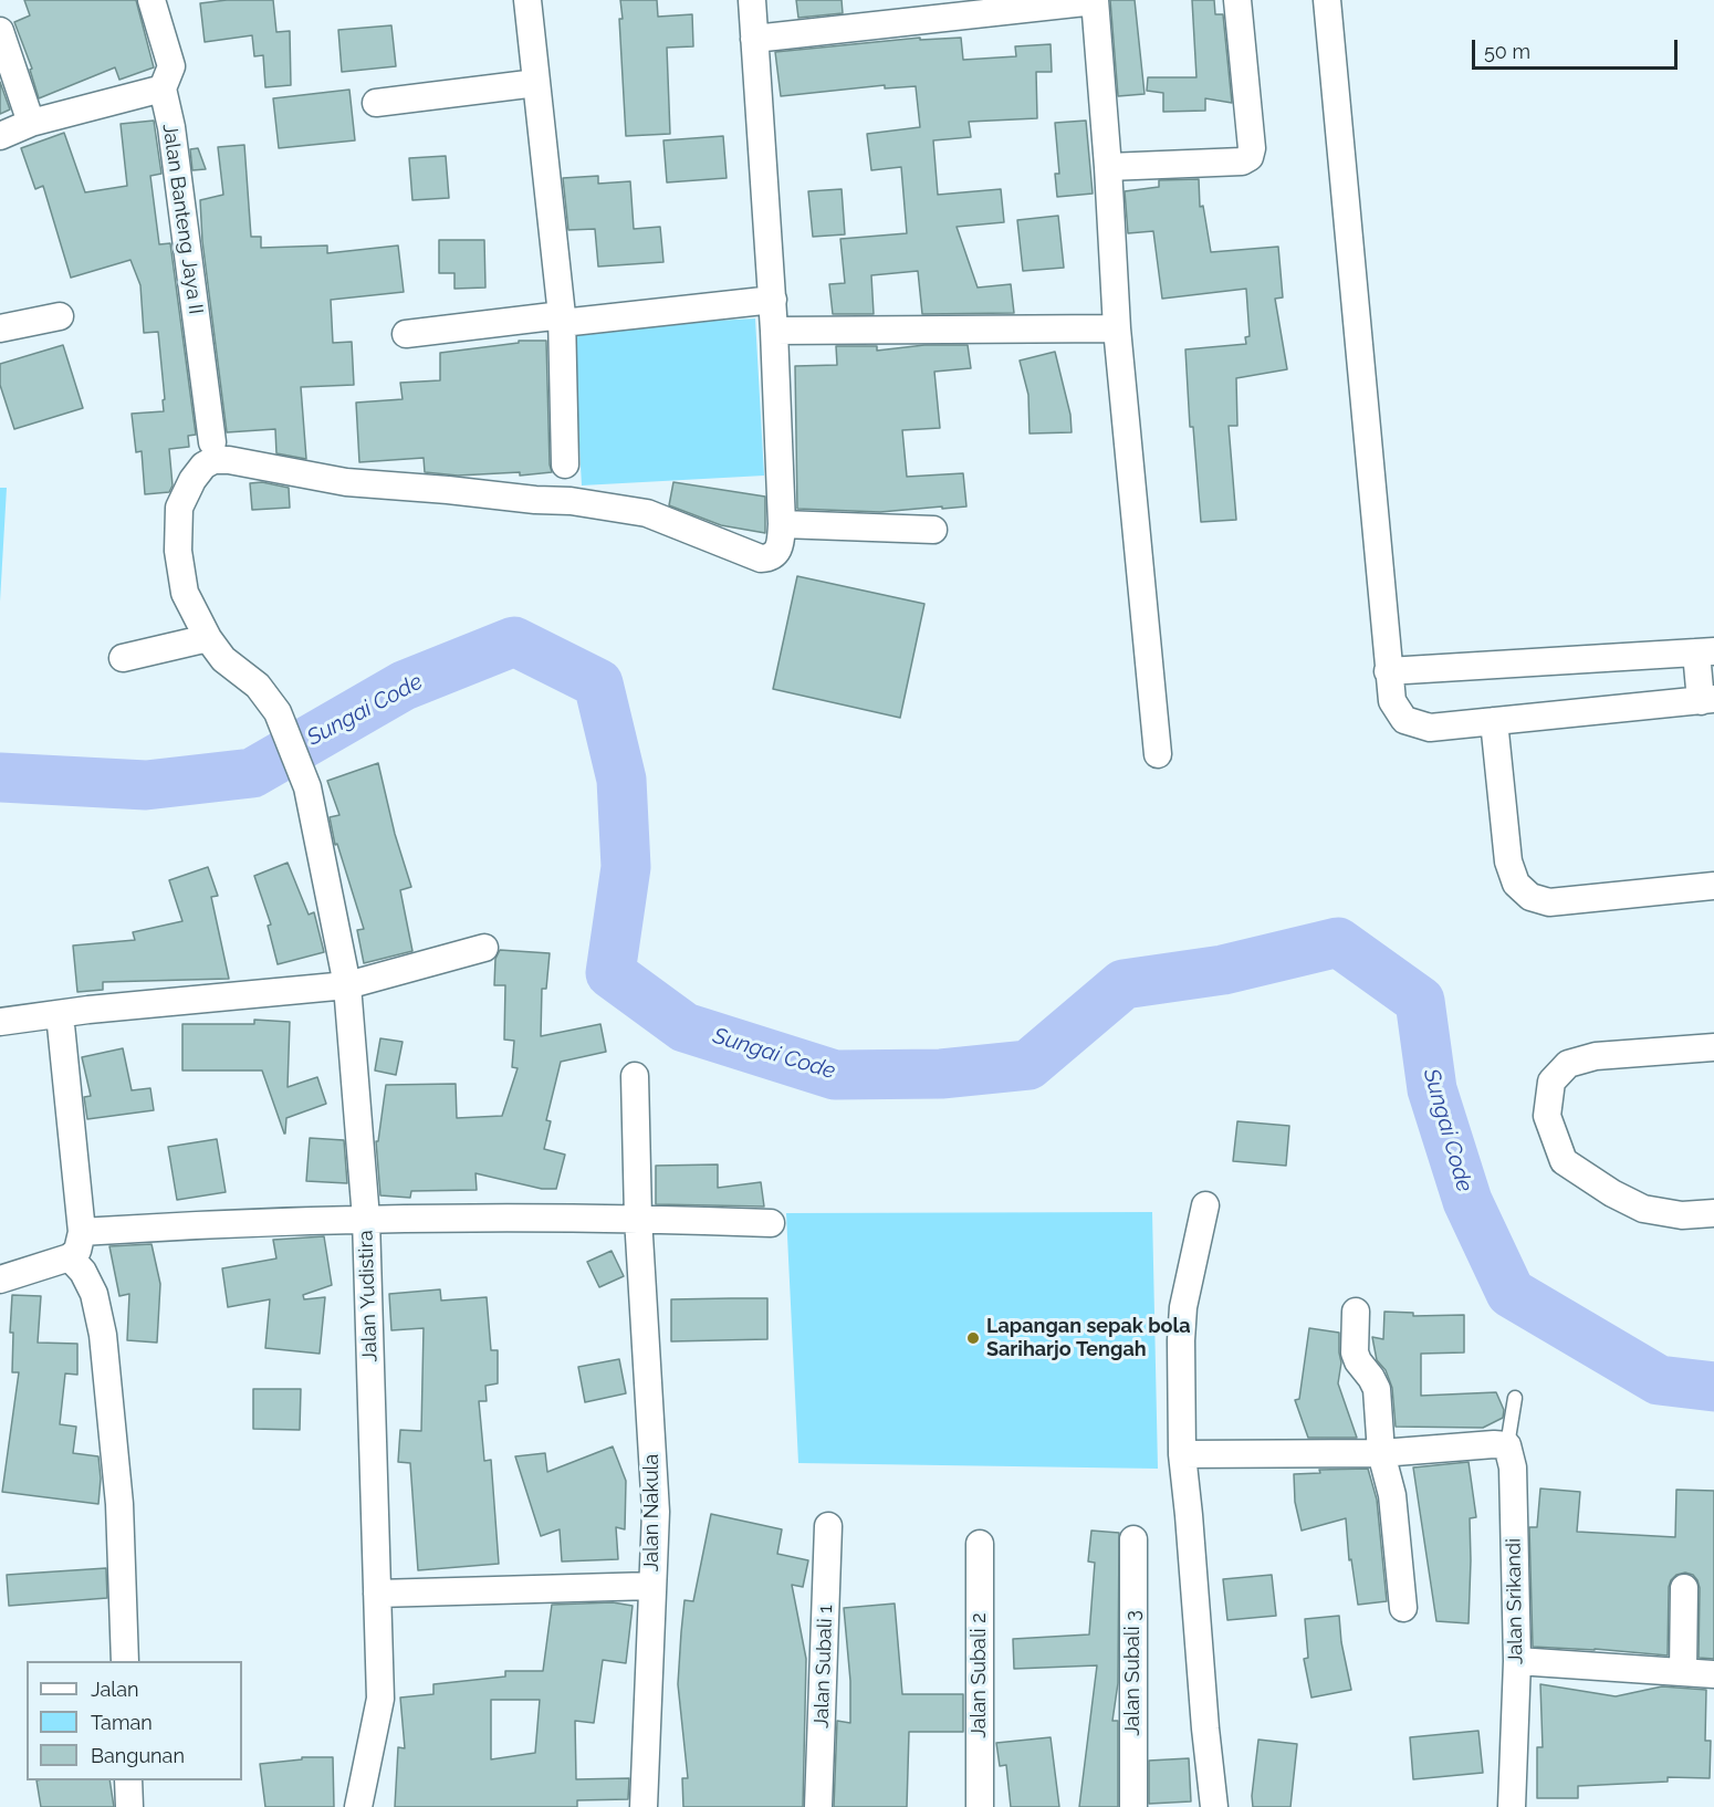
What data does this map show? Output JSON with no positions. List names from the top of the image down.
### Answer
{
  "streets": {
    "street": [
      "Jalan Banteng Jaya II",
      "Jalan Yudistira",
      "Jalan Nakula",
      "Jalan Srikandi",
      "Jalan Subali 1",
      "Jalan Subali 3",
      "Jalan Subali 2"
    ]
  },
  "water": ["Sungai Code"],
  "places": ["Lapangan sepak bola Sariharjo Tengah"],
  "legend": ["Jalan", "Taman", "Bangunan"],
  "scale_bar": "50 m"
}
